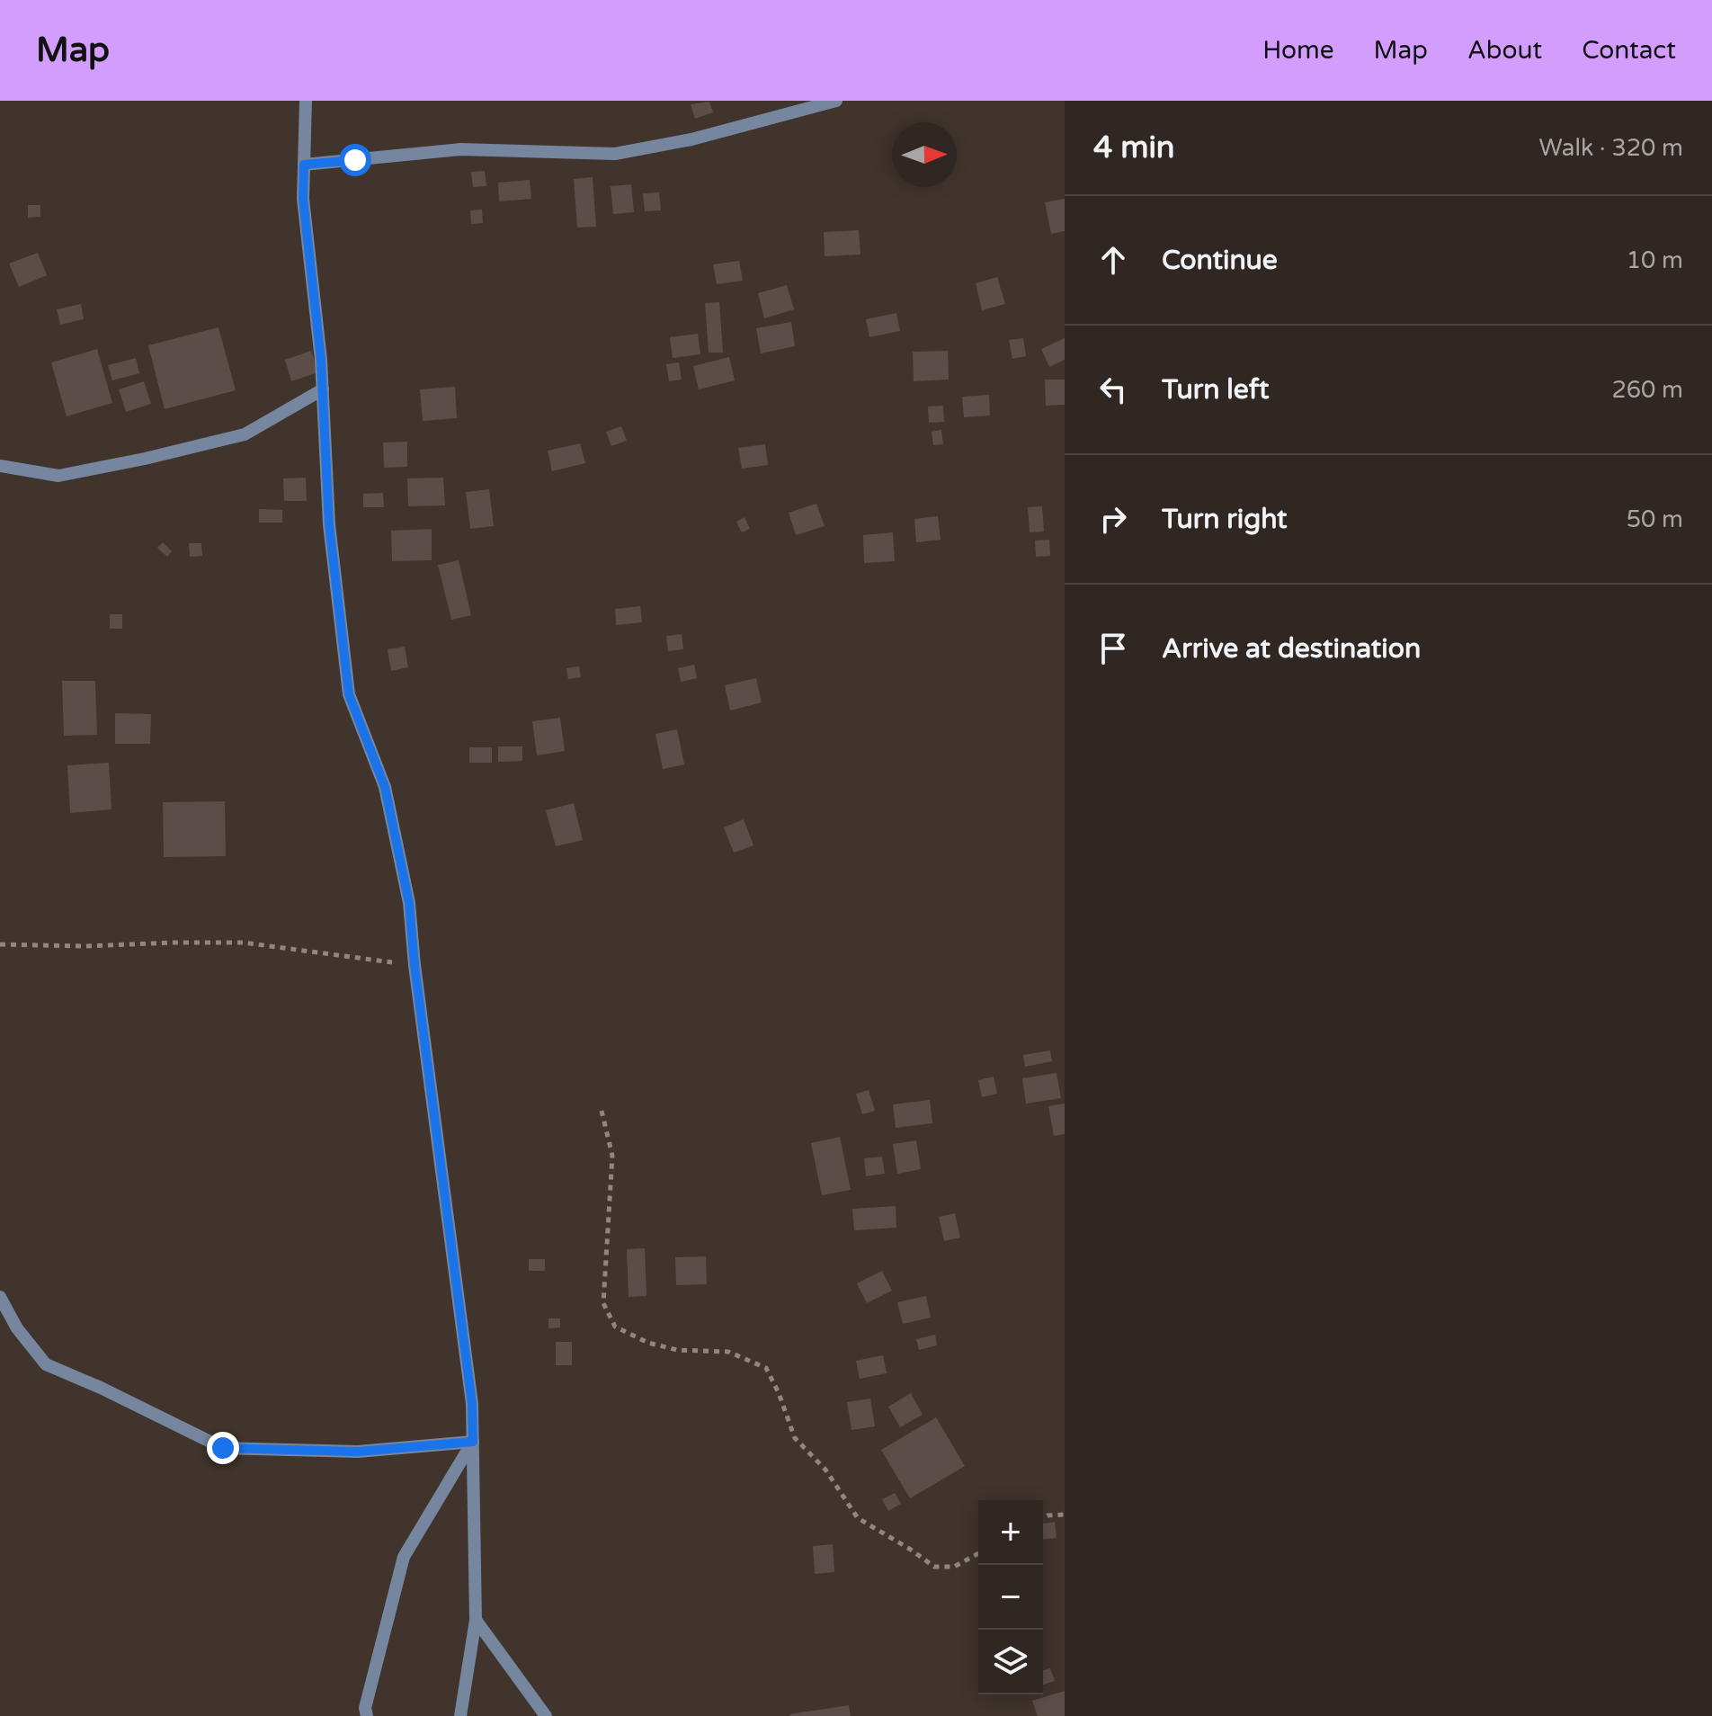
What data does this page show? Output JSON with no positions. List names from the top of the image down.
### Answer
{
  "north": "right",
  "page": {
    "header": "Map",
    "nav": [
      "Home",
      "Map",
      "About",
      "Contact"
    ],
    "heading": ["4 min", "Walk · 320 m"],
    "list": [
      ["Continue", "10 m"],
      ["Turn left", "260 m"],
      ["Turn right", "50 m"],
      "Arrive at destination"
    ],
    "map_buttons": ["+", "−"]
  }
}
